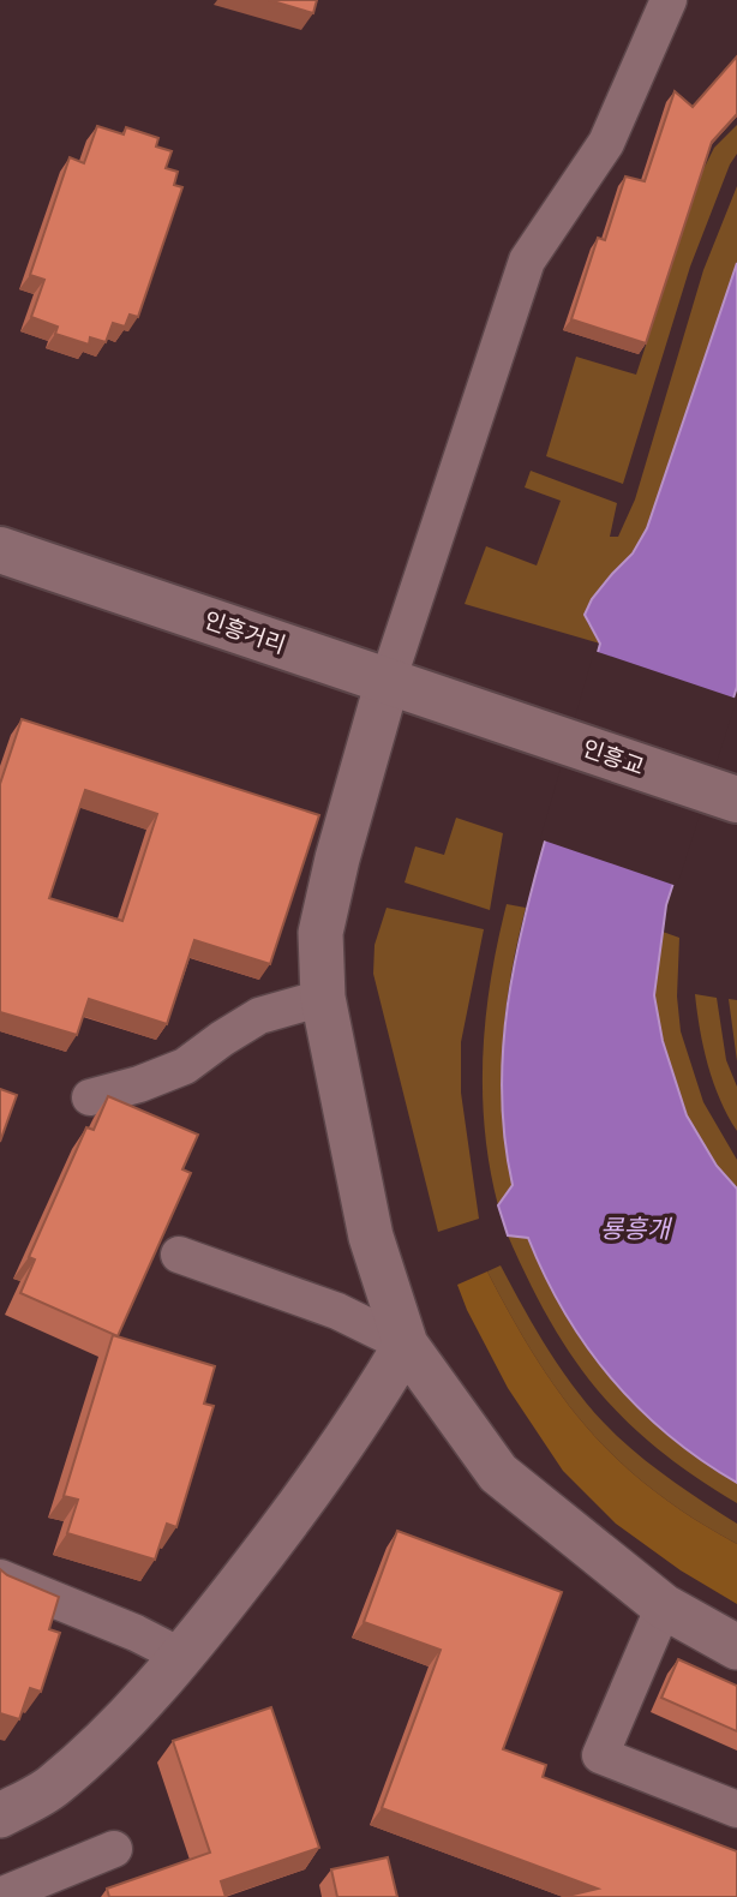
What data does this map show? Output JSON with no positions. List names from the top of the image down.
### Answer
{
  "streets": {
    "main road": ["인흥거리", "인흥교"]
  },
  "crossings": [
    ["인흥거리", "인흥교"]
  ],
  "water": ["룡흥개"]
}
